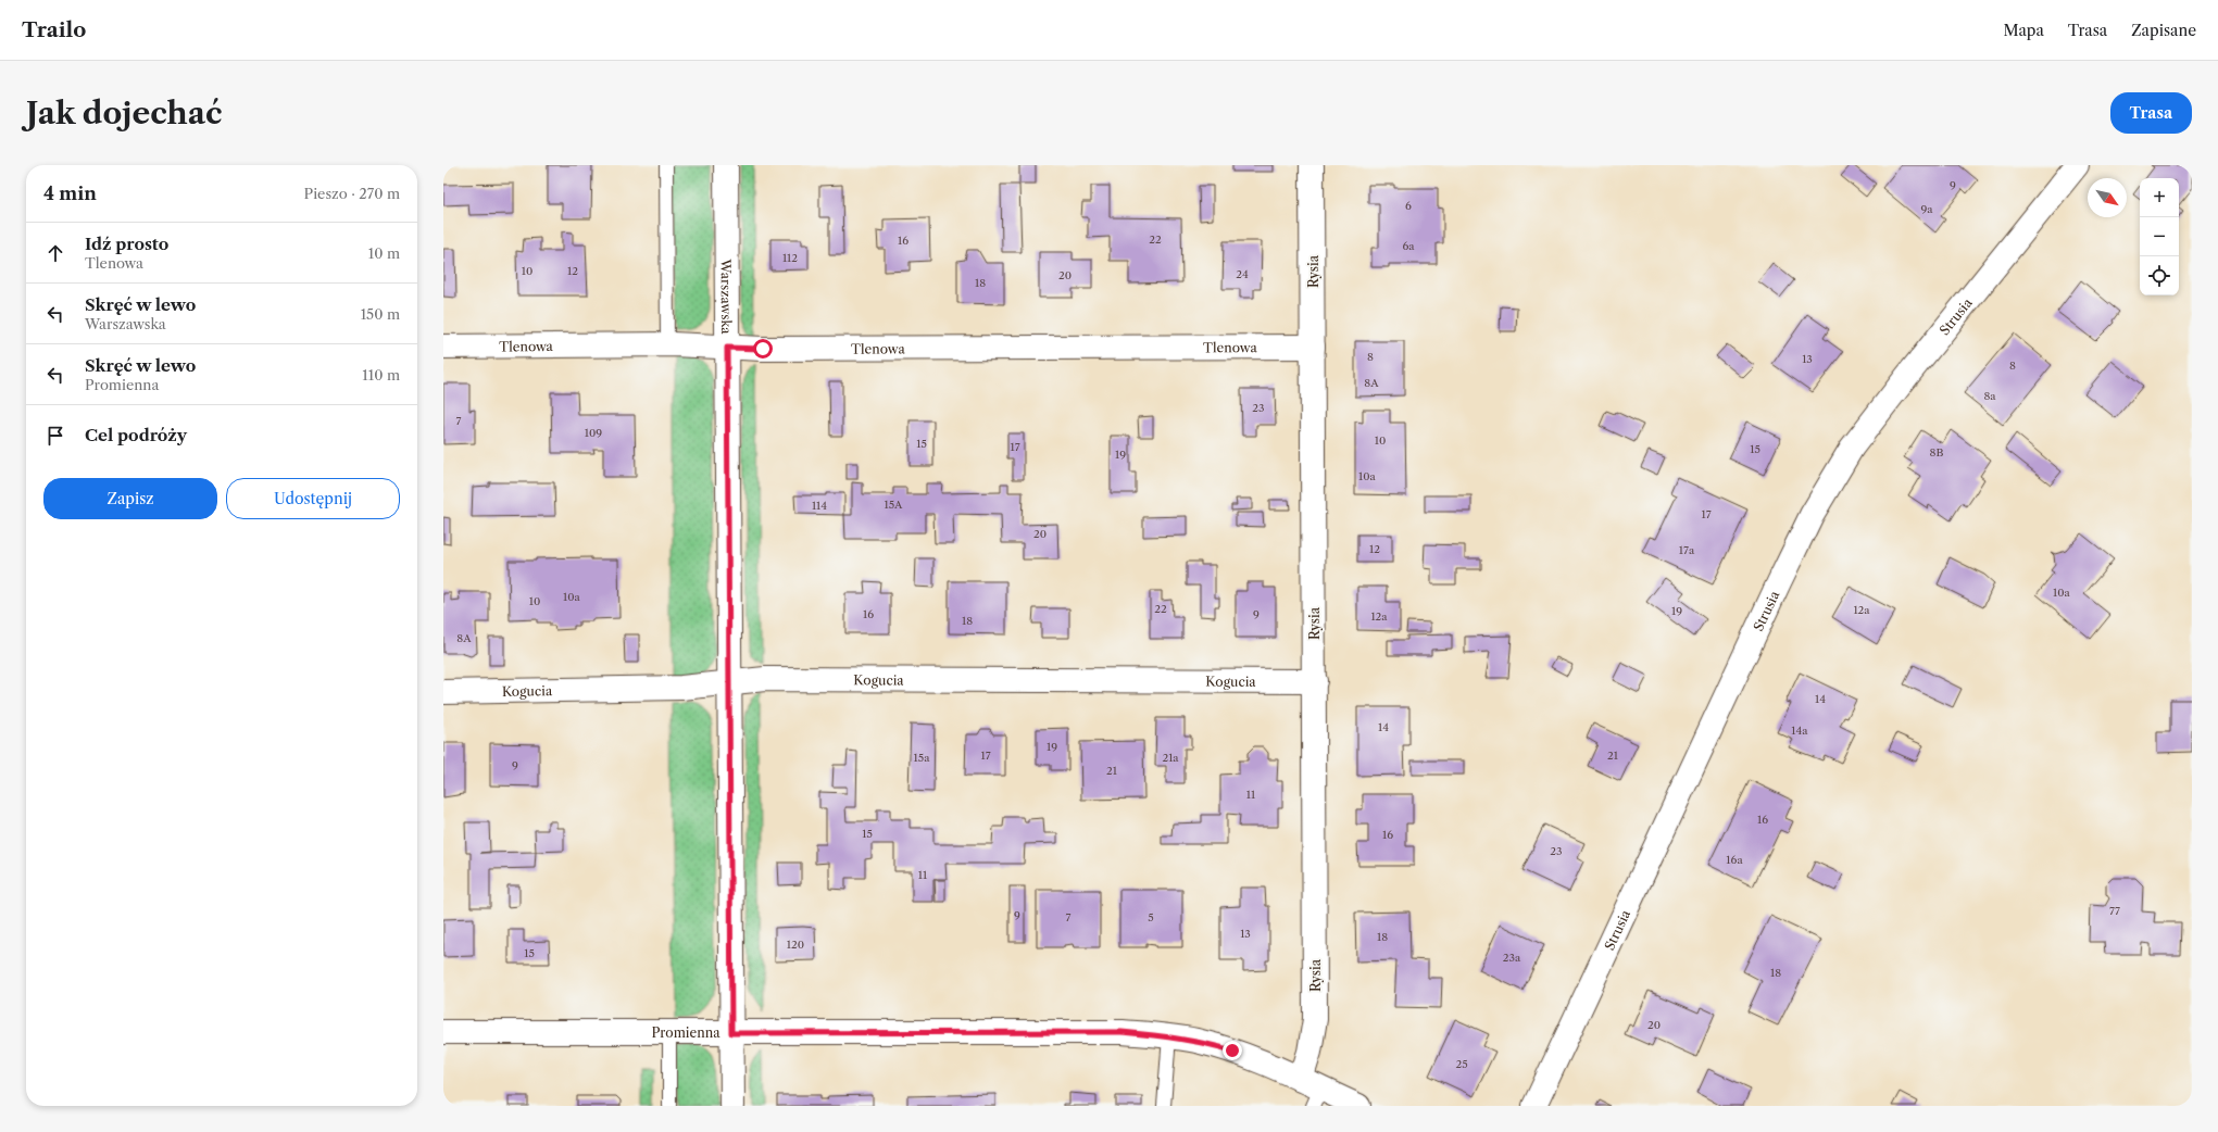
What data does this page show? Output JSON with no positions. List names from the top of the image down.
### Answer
{
  "streets": {
    "street": [
      "Rysia",
      "Warszawska",
      "Strusia",
      "Tlenowa",
      "Kogucia",
      "Promienna"
    ]
  },
  "crossings": [
    ["Rysia", "Tlenowa"],
    ["Rysia", "Kogucia"],
    ["Rysia", "Promienna"],
    ["Warszawska", "Tlenowa"],
    ["Warszawska", "Kogucia"],
    ["Warszawska", "Promienna"]
  ],
  "house_numbers": [
    "9",
    "6",
    "9a",
    "22",
    "16",
    "6a",
    "112",
    "10",
    "12",
    "24",
    "20",
    "18",
    "8",
    "13",
    "8",
    "8A",
    "8a",
    "23",
    "7",
    "109",
    "10",
    "15",
    "17",
    "15",
    "8B",
    "19",
    "10a",
    "15A",
    "114",
    "17",
    "20",
    "12",
    "17a",
    "10a",
    "10a",
    "10",
    "22",
    "12a",
    "19",
    "16",
    "9",
    "12a",
    "18",
    "8A",
    "14",
    "14",
    "14a",
    "19",
    "17",
    "21",
    "15a",
    "21a",
    "9",
    "21",
    "11",
    "16",
    "15",
    "16",
    "23",
    "16a",
    "11",
    "77",
    "9",
    "7",
    "5",
    "13",
    "18",
    "120",
    "15",
    "23a",
    "18",
    "20",
    "25"
  ],
  "north": "bottom right",
  "page": {
    "header": "Trailo",
    "nav": ["Mapa", "Trasa", "Zapisane"],
    "buttons": [
      "Trasa",
      ["Zapisz", "Udostępnij"]
    ],
    "title": "Jak dojechać",
    "heading": ["4 min", "Pieszo · 270 m"],
    "map_buttons": ["+", "−"],
    "list": [
      ["Idź prosto", "Tlenowa", "10 m"],
      ["Skręć w lewo", "Warszawska", "150 m"],
      ["Skręć w lewo", "Promienna", "110 m"],
      "Cel podróży"
    ]
  }
}
